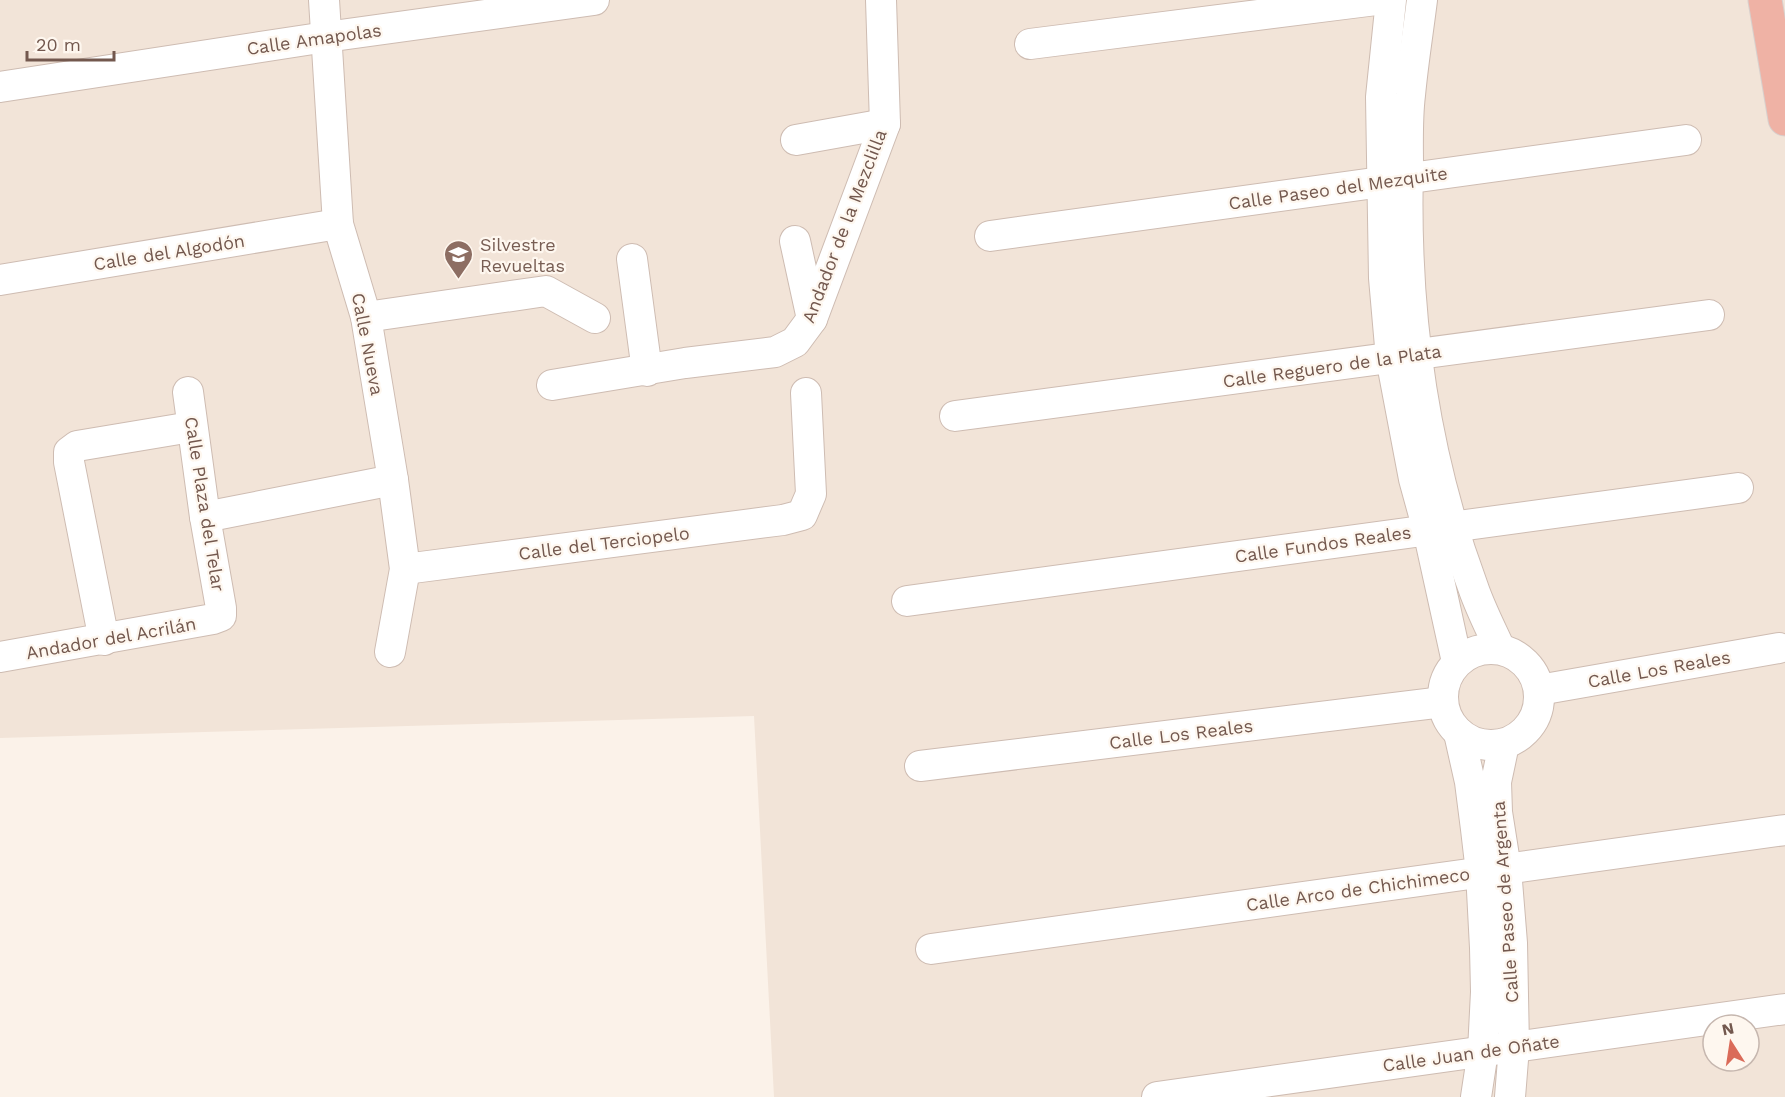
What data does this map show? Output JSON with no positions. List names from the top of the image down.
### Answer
{
  "streets": {
    "street": [
      "Calle Amapolas",
      "Calle Paseo del Mezquite",
      "Andador de la Mezclilla",
      "Calle del Algodón",
      "Calle Nueva",
      "Calle Reguero de la Plata",
      "Calle Plaza del Telar",
      "Calle del Terciopelo",
      "Calle Fundos Reales",
      "Andador del Acrilán",
      "Calle Los Reales",
      "Calle Arco de Chichimeco",
      "Calle Paseo de Argenta",
      "Calle Juan de Oñate"
    ]
  },
  "crossings": [
    ["Calle Amapolas", "Calle Nueva"],
    ["Calle del Algodón", "Calle Nueva"],
    ["Calle Nueva", "Calle del Terciopelo"],
    ["Calle Plaza del Telar", "Andador del Acrilán"],
    ["Calle Los Reales", "Calle Paseo de Argenta"],
    ["Calle Arco de Chichimeco", "Calle Paseo de Argenta"],
    ["Calle Paseo de Argenta", "Calle Juan de Oñate"]
  ],
  "places": {
    "school or university": ["Silvestre Revueltas"]
  },
  "scale_bar": "20 m",
  "north": "top"
}
